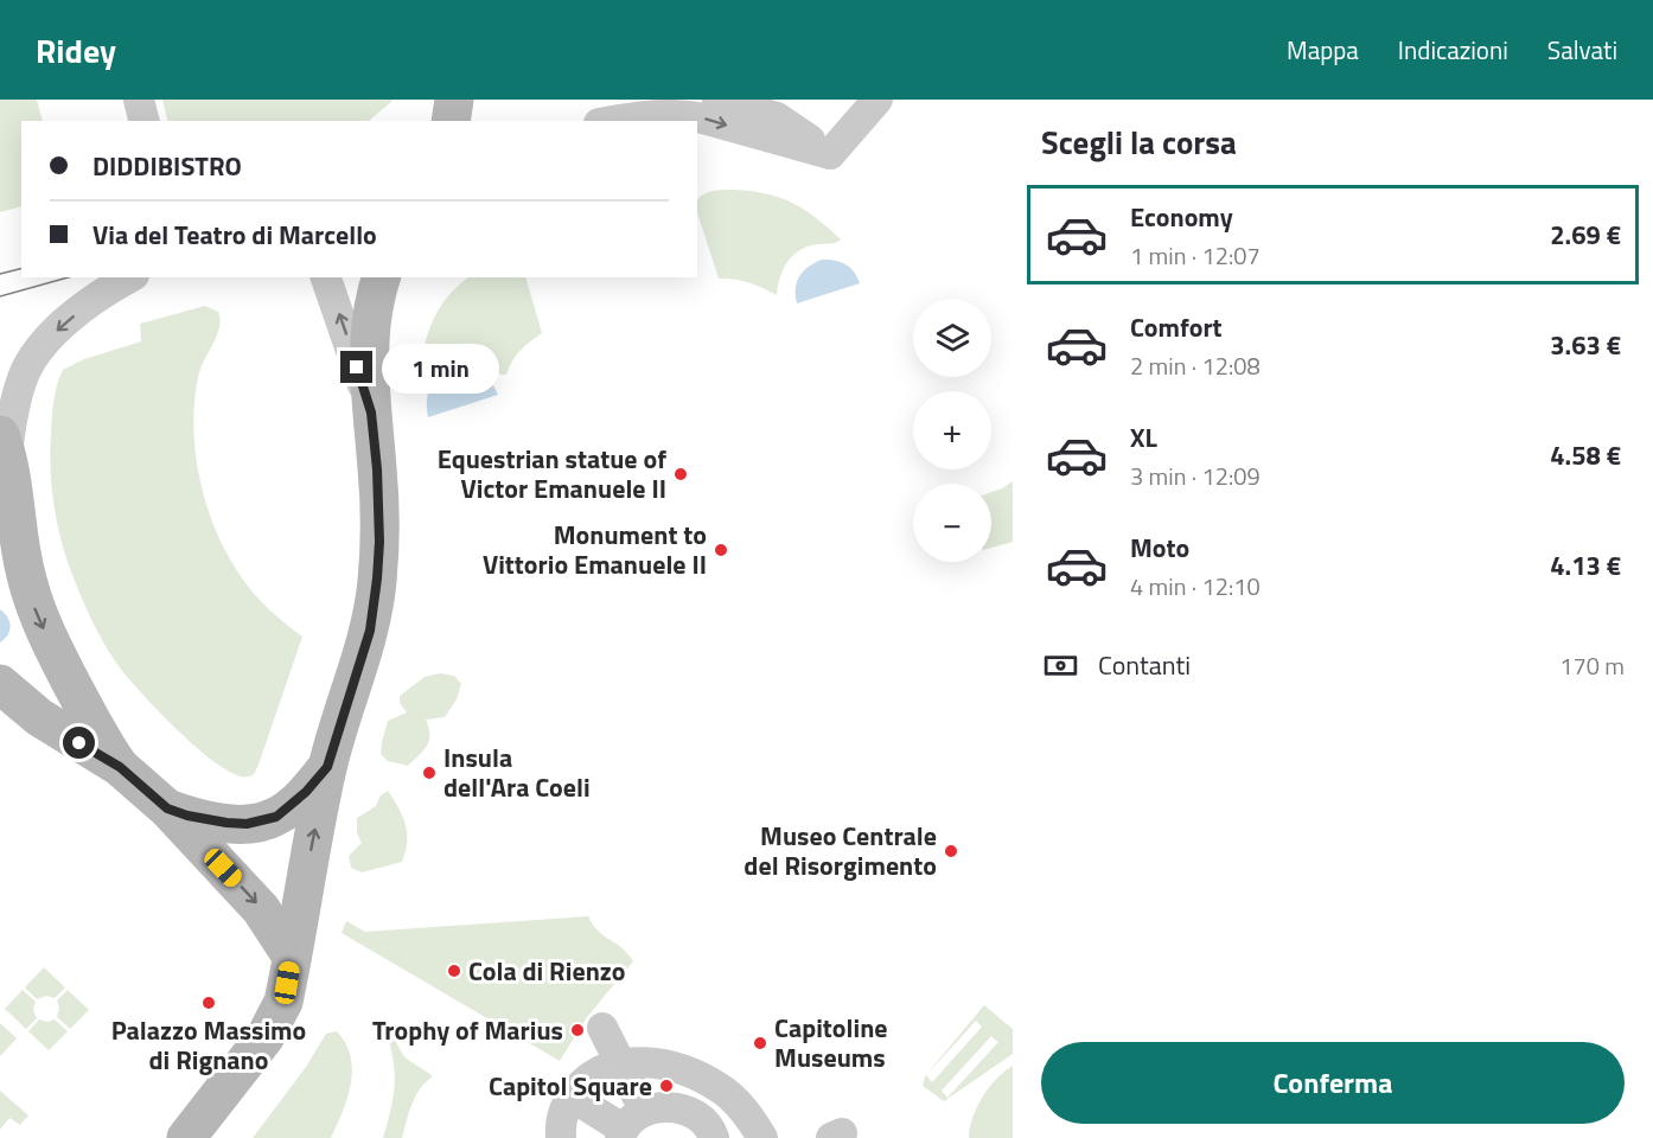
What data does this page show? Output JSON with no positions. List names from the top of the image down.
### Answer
{
  "places": [
    "Equestrian statue of Victor Emanuele II",
    "Monument to Vittorio Emanuele II",
    "Insula dell'Ara Coeli",
    "Museo Centrale del Risorgimento",
    "Cola di Rienzo",
    "Palazzo Massimo di Rignano",
    "Trophy of Marius",
    "Capitoline Museums",
    "Capitol Square"
  ],
  "page": {
    "header": "Ridey",
    "nav": ["Mappa", "Indicazioni", "Salvati"],
    "heading": "Scegli la corsa",
    "banner": ["DIDDIBISTRO", "Via del Teatro di Marcello"],
    "list": [
      {
        "name": "Economy",
        "note": "1 min · 12:07",
        "value": "2.69 €"
      },
      {
        "name": "Comfort",
        "note": "2 min · 12:08",
        "value": "3.63 €"
      },
      {
        "name": "XL",
        "note": "3 min · 12:09",
        "value": "4.58 €"
      },
      {
        "name": "Moto",
        "note": "4 min · 12:10",
        "value": "4.13 €"
      }
    ],
    "map_buttons": ["+", "−"],
    "bubble": "1 min",
    "pay": ["Contanti", "170 m"],
    "buttons": "Conferma"
  }
}
